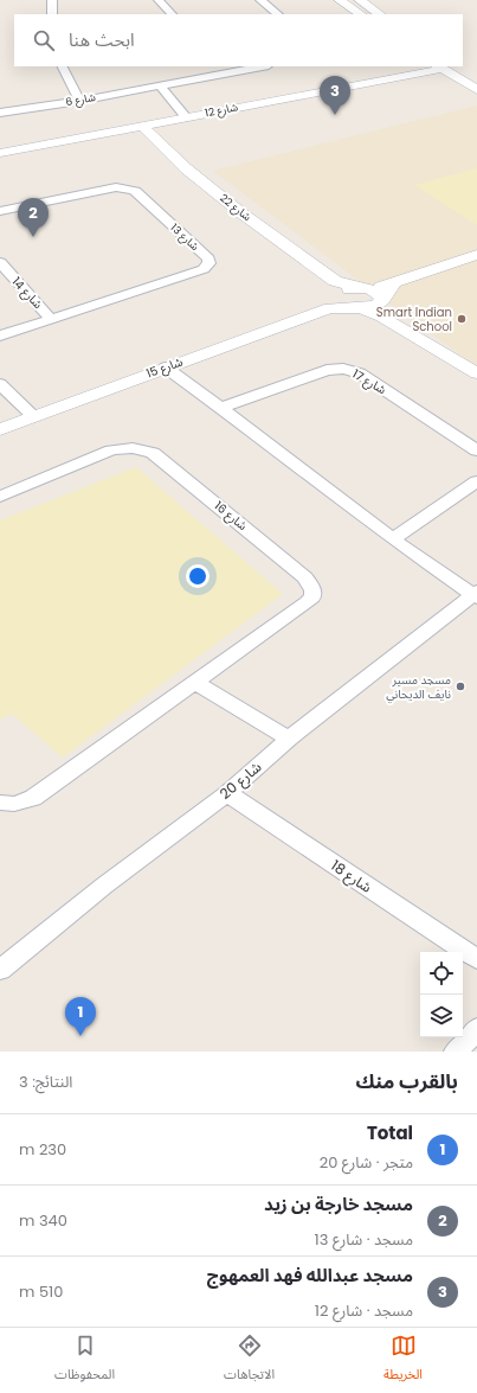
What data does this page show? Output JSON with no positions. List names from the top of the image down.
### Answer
{
  "streets": {
    "street": [
      "شارع 6",
      "شارع 12",
      "شارع 22",
      "شارع 13",
      "14 شارع",
      "شارع 15",
      "شارع 17",
      "شارع 16",
      "شارع 20",
      "شارع 18"
    ]
  },
  "crossings": [
    ["شارع 12", "شارع 22"],
    ["شارع 22", "شارع 15"],
    ["شارع 13", "14 شارع"],
    ["شارع 20", "شارع 18"]
  ],
  "places": ["Smart Indian School", "مسجد مسير نايف الديحاني"],
  "page": {
    "search": "ابحث هنا",
    "pins": ["3", "2", "1"],
    "heading": ["بالقرب منك", "النتائج: 3"],
    "list": [
      {
        "mark": "1",
        "name": "Total",
        "note": "متجر · شارع 20",
        "value": "230 m"
      },
      {
        "mark": "2",
        "name": "مسجد خارجة بن زيد",
        "note": "مسجد · شارع 13",
        "value": "340 m"
      },
      {
        "mark": "3",
        "name": "مسجد عبدالله فهد العمهوج",
        "note": "مسجد · شارع 12",
        "value": "510 m"
      }
    ],
    "nav": ["الخريطة", "الاتجاهات", "المحفوظات"]
  }
}
